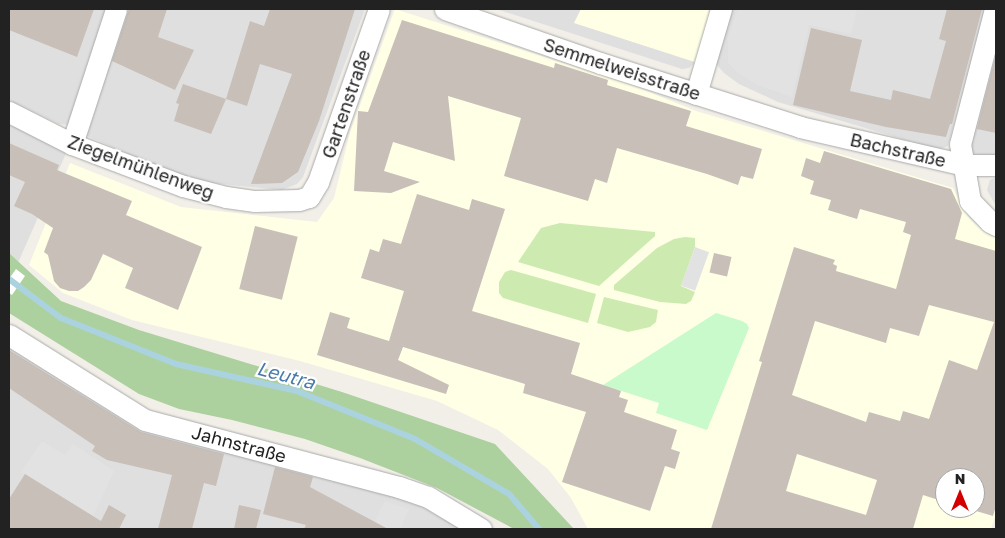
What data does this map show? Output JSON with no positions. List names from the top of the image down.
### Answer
{
  "streets": {
    "street": [
      "Semmelweisstraße",
      "Gartenstraße",
      "Bachstraße",
      "Ziegelmühlenweg",
      "Jahnstraße"
    ]
  },
  "crossings": [
    ["Semmelweisstraße", "Bachstraße"],
    ["Gartenstraße", "Ziegelmühlenweg"]
  ],
  "water": ["Leutra"],
  "north": "top"
}
